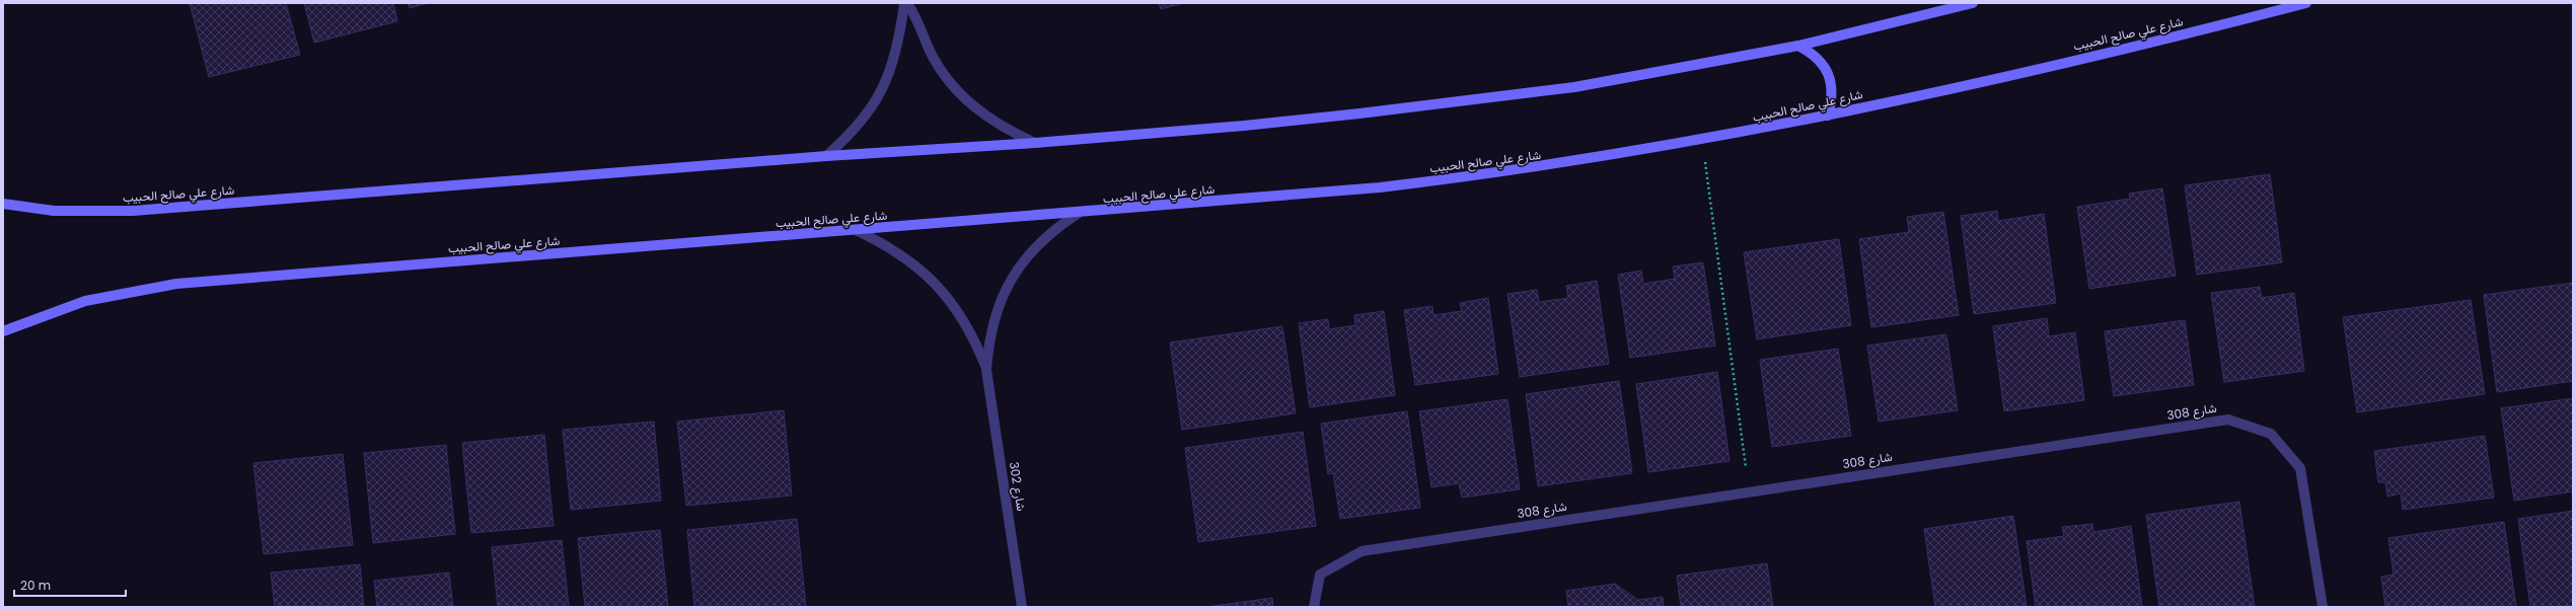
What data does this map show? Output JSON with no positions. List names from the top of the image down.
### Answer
{
  "streets": {
    "street": ["شارع علي صالح الحبيب", "شارع 308", "شارع 302"]
  },
  "crossings": [
    ["شارع علي صالح الحبيب", "شارع 302"]
  ],
  "scale_bar": "20 m"
}
